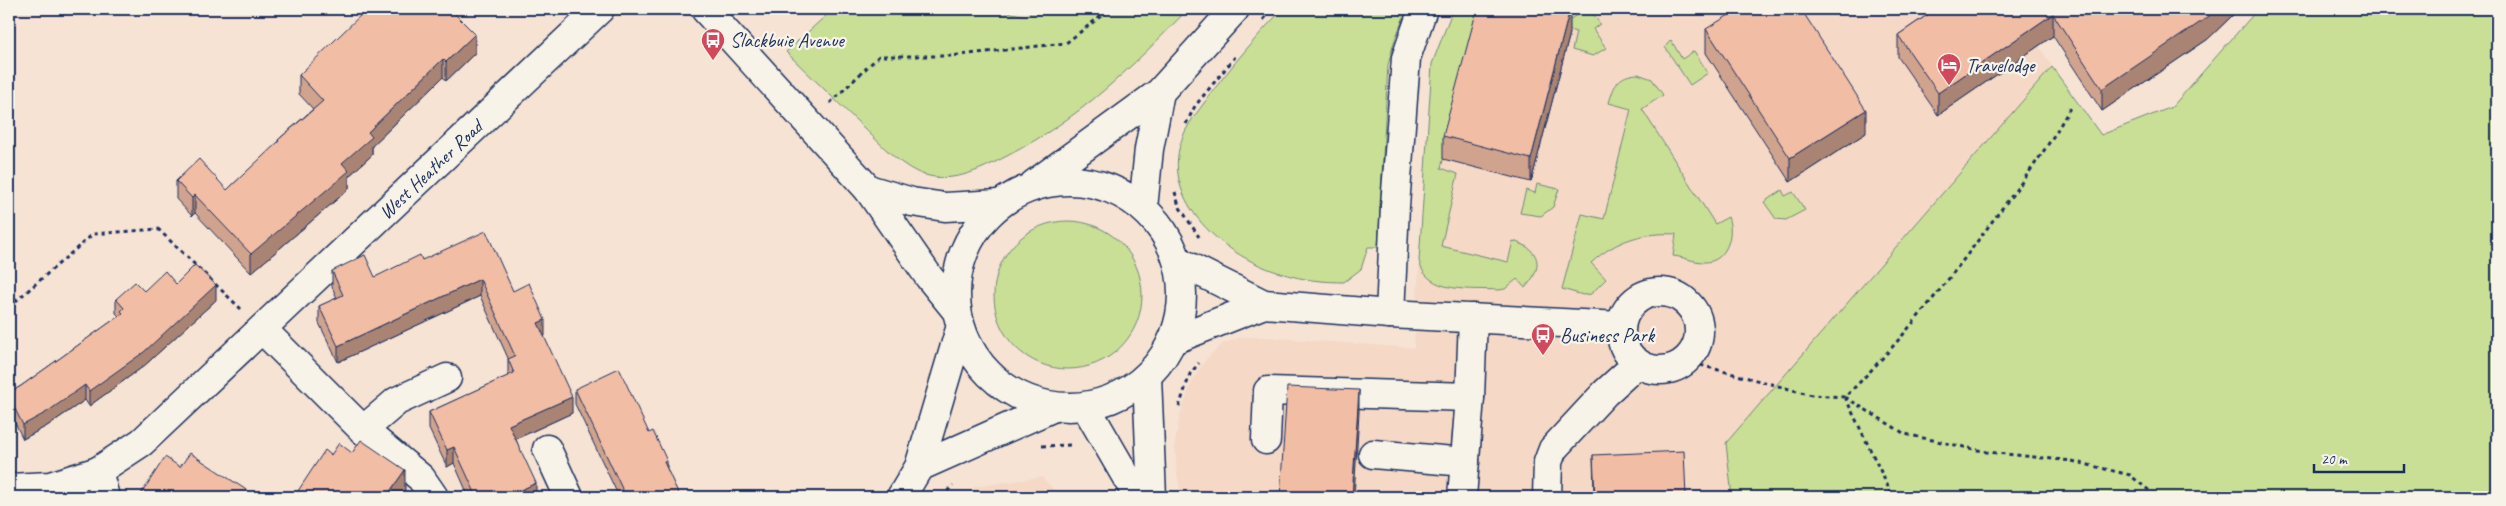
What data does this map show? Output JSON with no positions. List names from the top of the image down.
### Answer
{
  "streets": {
    "street": ["West Heather Road"]
  },
  "places": {
    "bus stop": ["Slackbuie Avenue", "Business Park"],
    "hotel": ["Travelodge"]
  },
  "scale_bar": "20 m"
}
